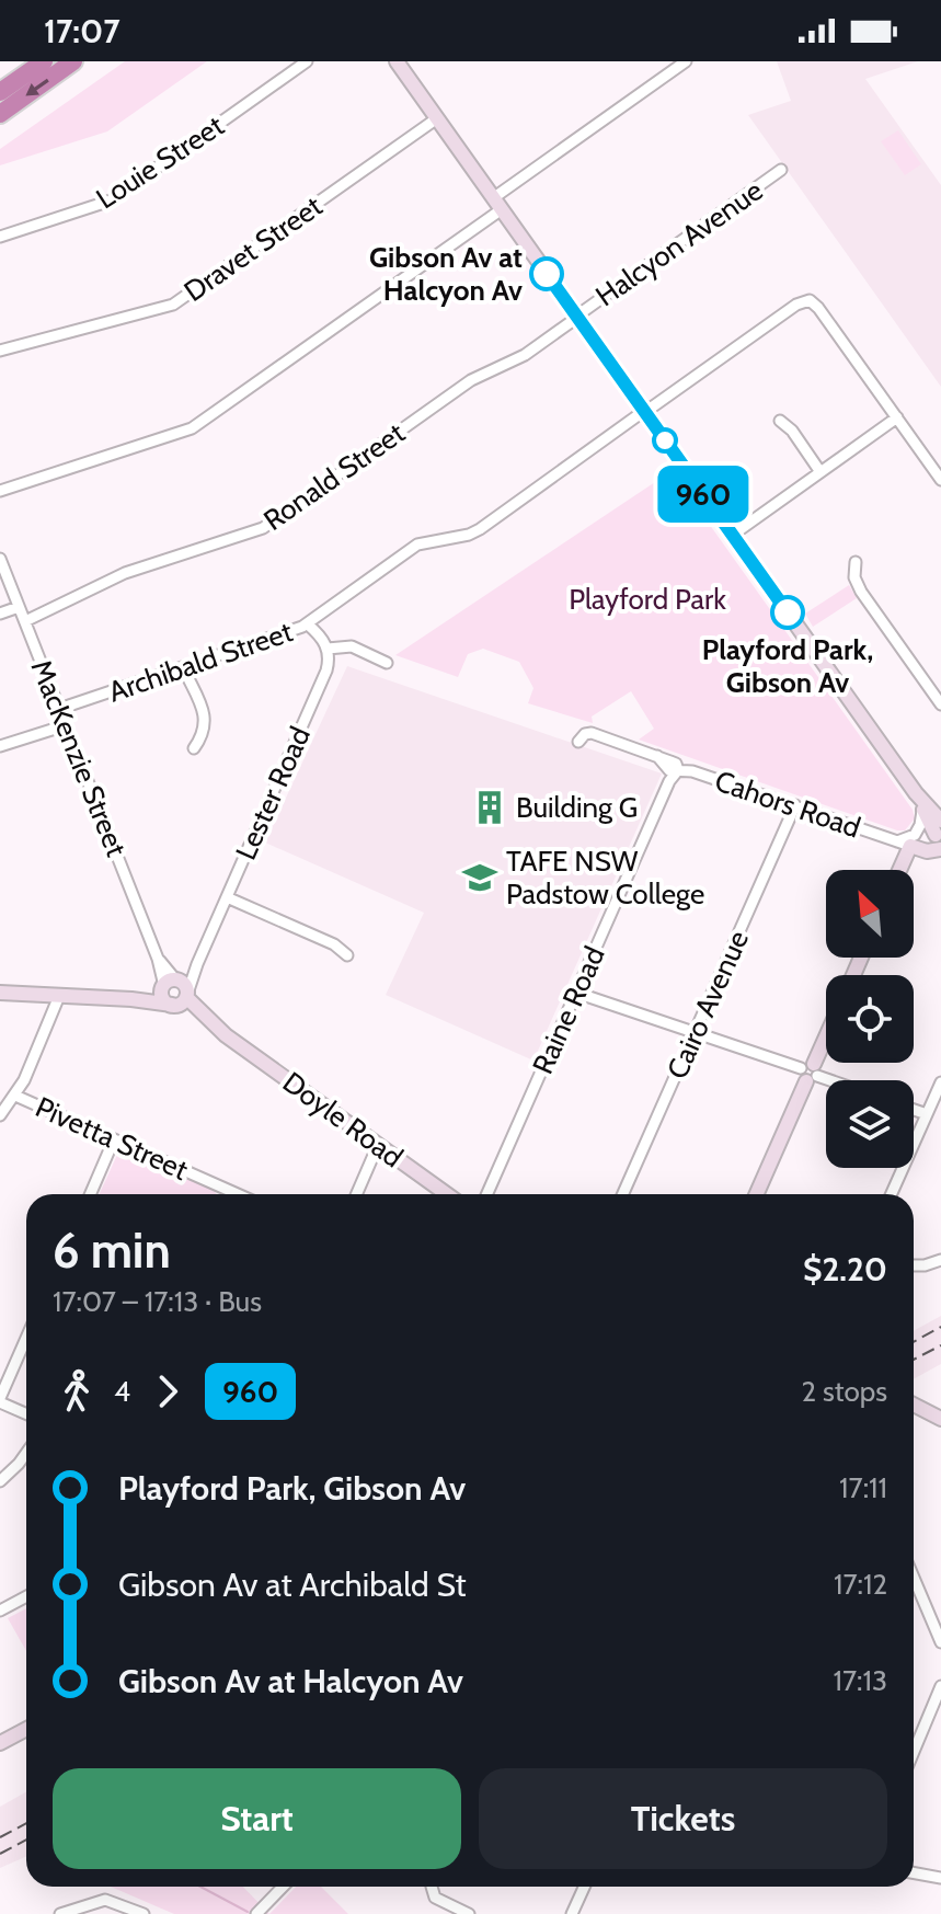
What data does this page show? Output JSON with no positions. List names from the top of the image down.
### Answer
{
  "streets": {
    "street": [
      "Louie Street",
      "Halcyon Avenue",
      "Dravet Street",
      "Ronald Street",
      "Archibald Street",
      "MacKenzie Street",
      "Lester Road",
      "Cahors Road",
      "Cairo Avenue",
      "Raine Road",
      "Doyle Road",
      "Pivetta Street"
    ]
  },
  "crossings": [
    ["Halcyon Avenue", "Ronald Street"],
    ["Ronald Street", "MacKenzie Street"],
    ["Archibald Street", "MacKenzie Street"],
    ["MacKenzie Street", "Lester Road"],
    ["Lester Road", "Doyle Road"],
    ["Cahors Road", "Cairo Avenue"],
    ["Cahors Road", "Raine Road"]
  ],
  "parks": ["Playford Park"],
  "places": {
    "other": ["Gibson Av at Halcyon Av", "Playford Park, Gibson Av"],
    "building": ["Building G"],
    "school or university": ["TAFE NSW Padstow College"]
  },
  "lines": ["bus line 960"],
  "north": "top left",
  "page": {
    "status": "17:07",
    "on_map": "960",
    "heading": ["6 min", "17:07 – 17:13 · Bus", "$2.20"],
    "legs": ["4", "960", "2 stops"],
    "list": [
      {
        "name": "Playford Park, Gibson Av",
        "value": "17:11"
      },
      {
        "name": "Gibson Av at Archibald St",
        "value": "17:12"
      },
      {
        "name": "Gibson Av at Halcyon Av",
        "value": "17:13"
      }
    ],
    "buttons": ["Start", "Tickets"]
  }
}
